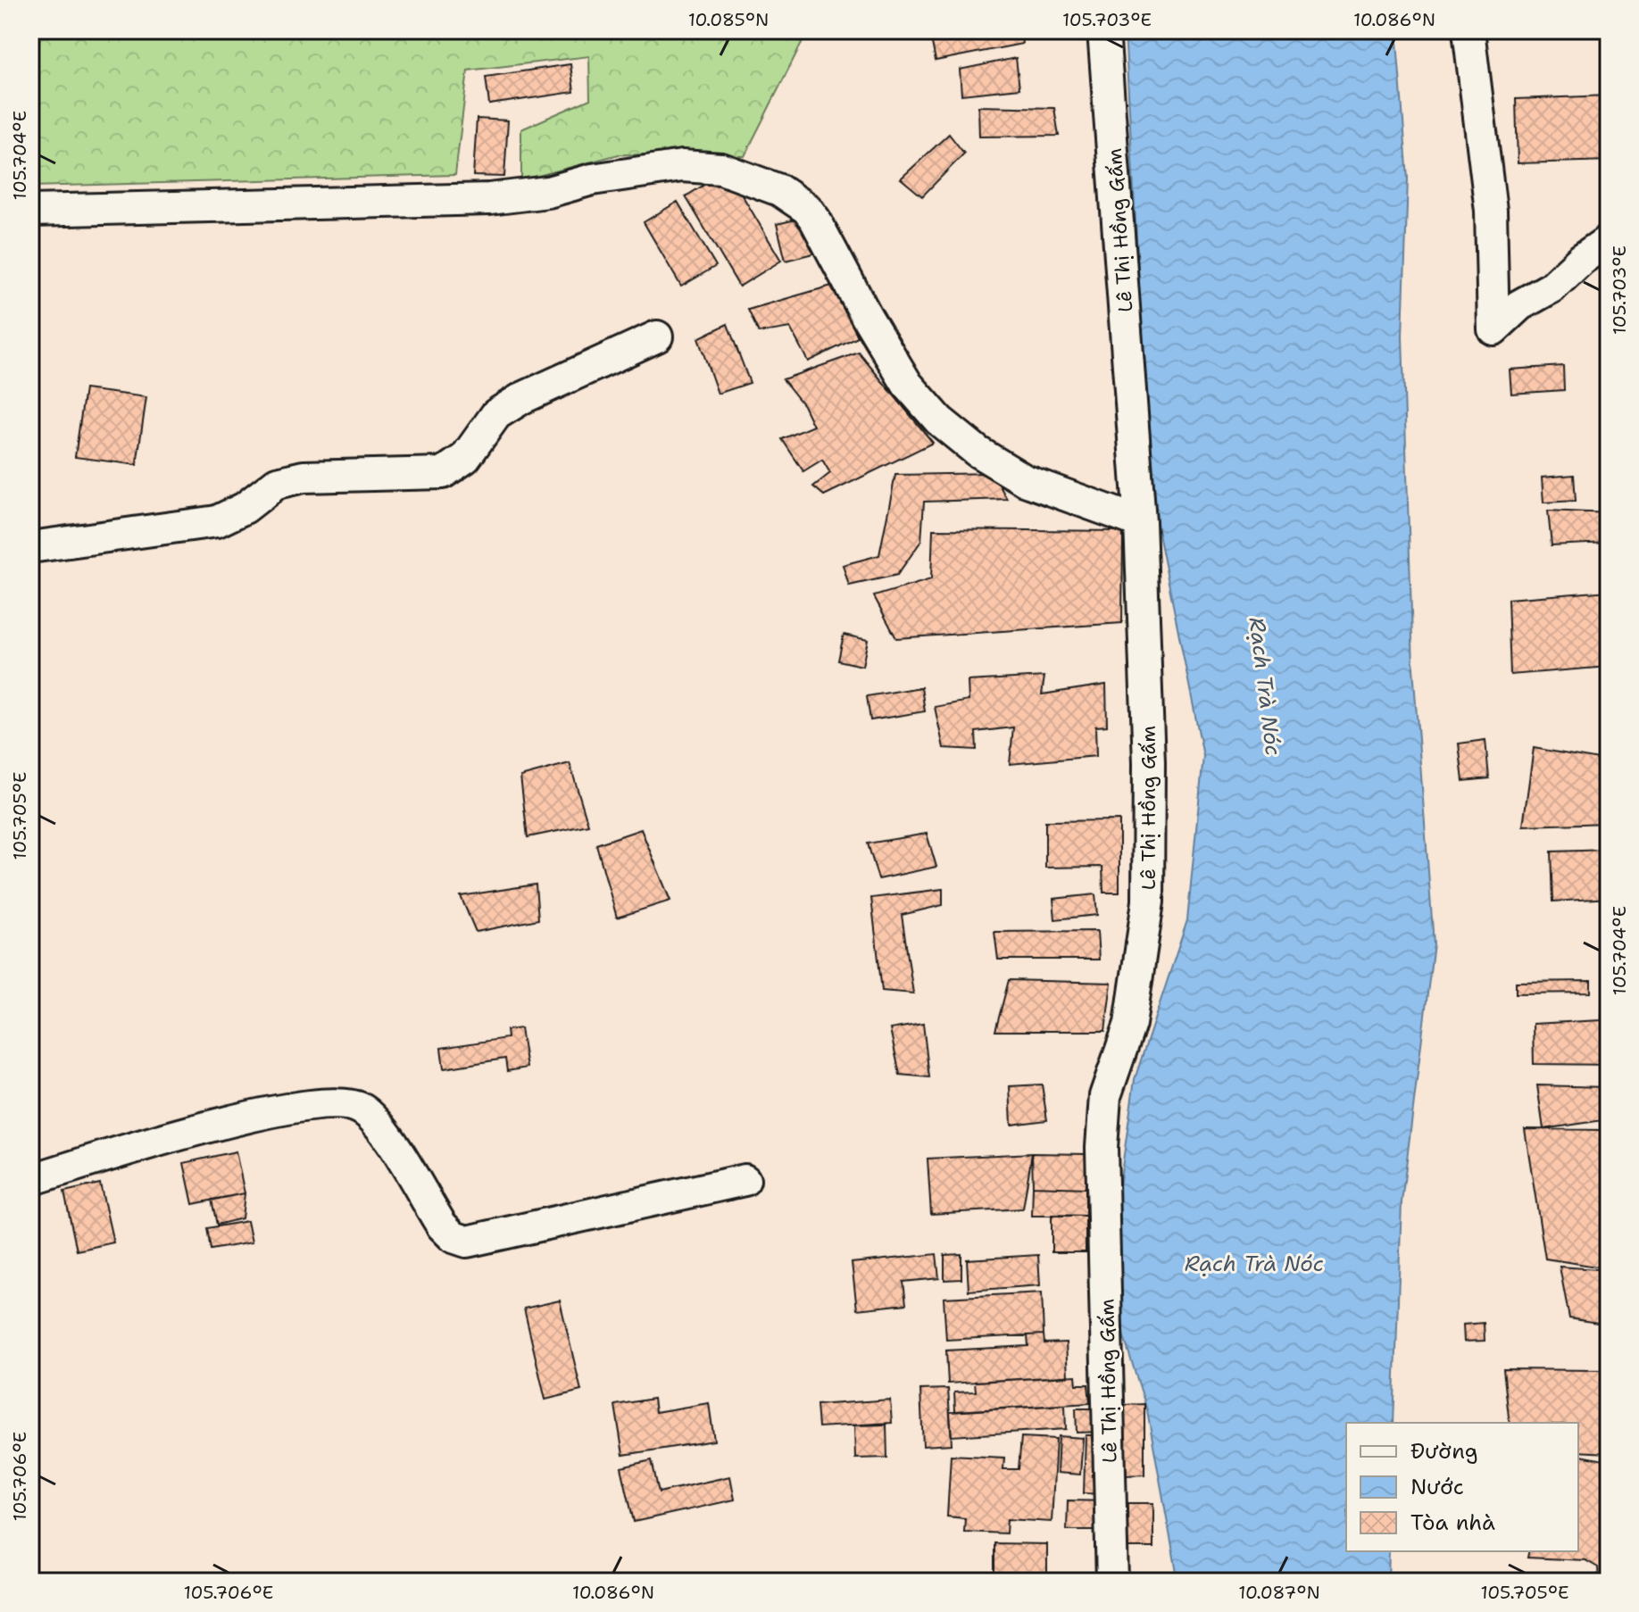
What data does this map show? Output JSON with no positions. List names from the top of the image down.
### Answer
{
  "streets": {
    "street": ["Lê Thị Hồng Gấm"]
  },
  "water": ["Rạch Trà Nóc"],
  "legend": ["Đường", "Nước", "Tòa nhà"],
  "coordinates": [
    "10.085°N",
    "105.703°E",
    "10.086°N",
    "105.704°E",
    "105.705°E",
    "105.706°E",
    "10.087°N"
  ]
}
